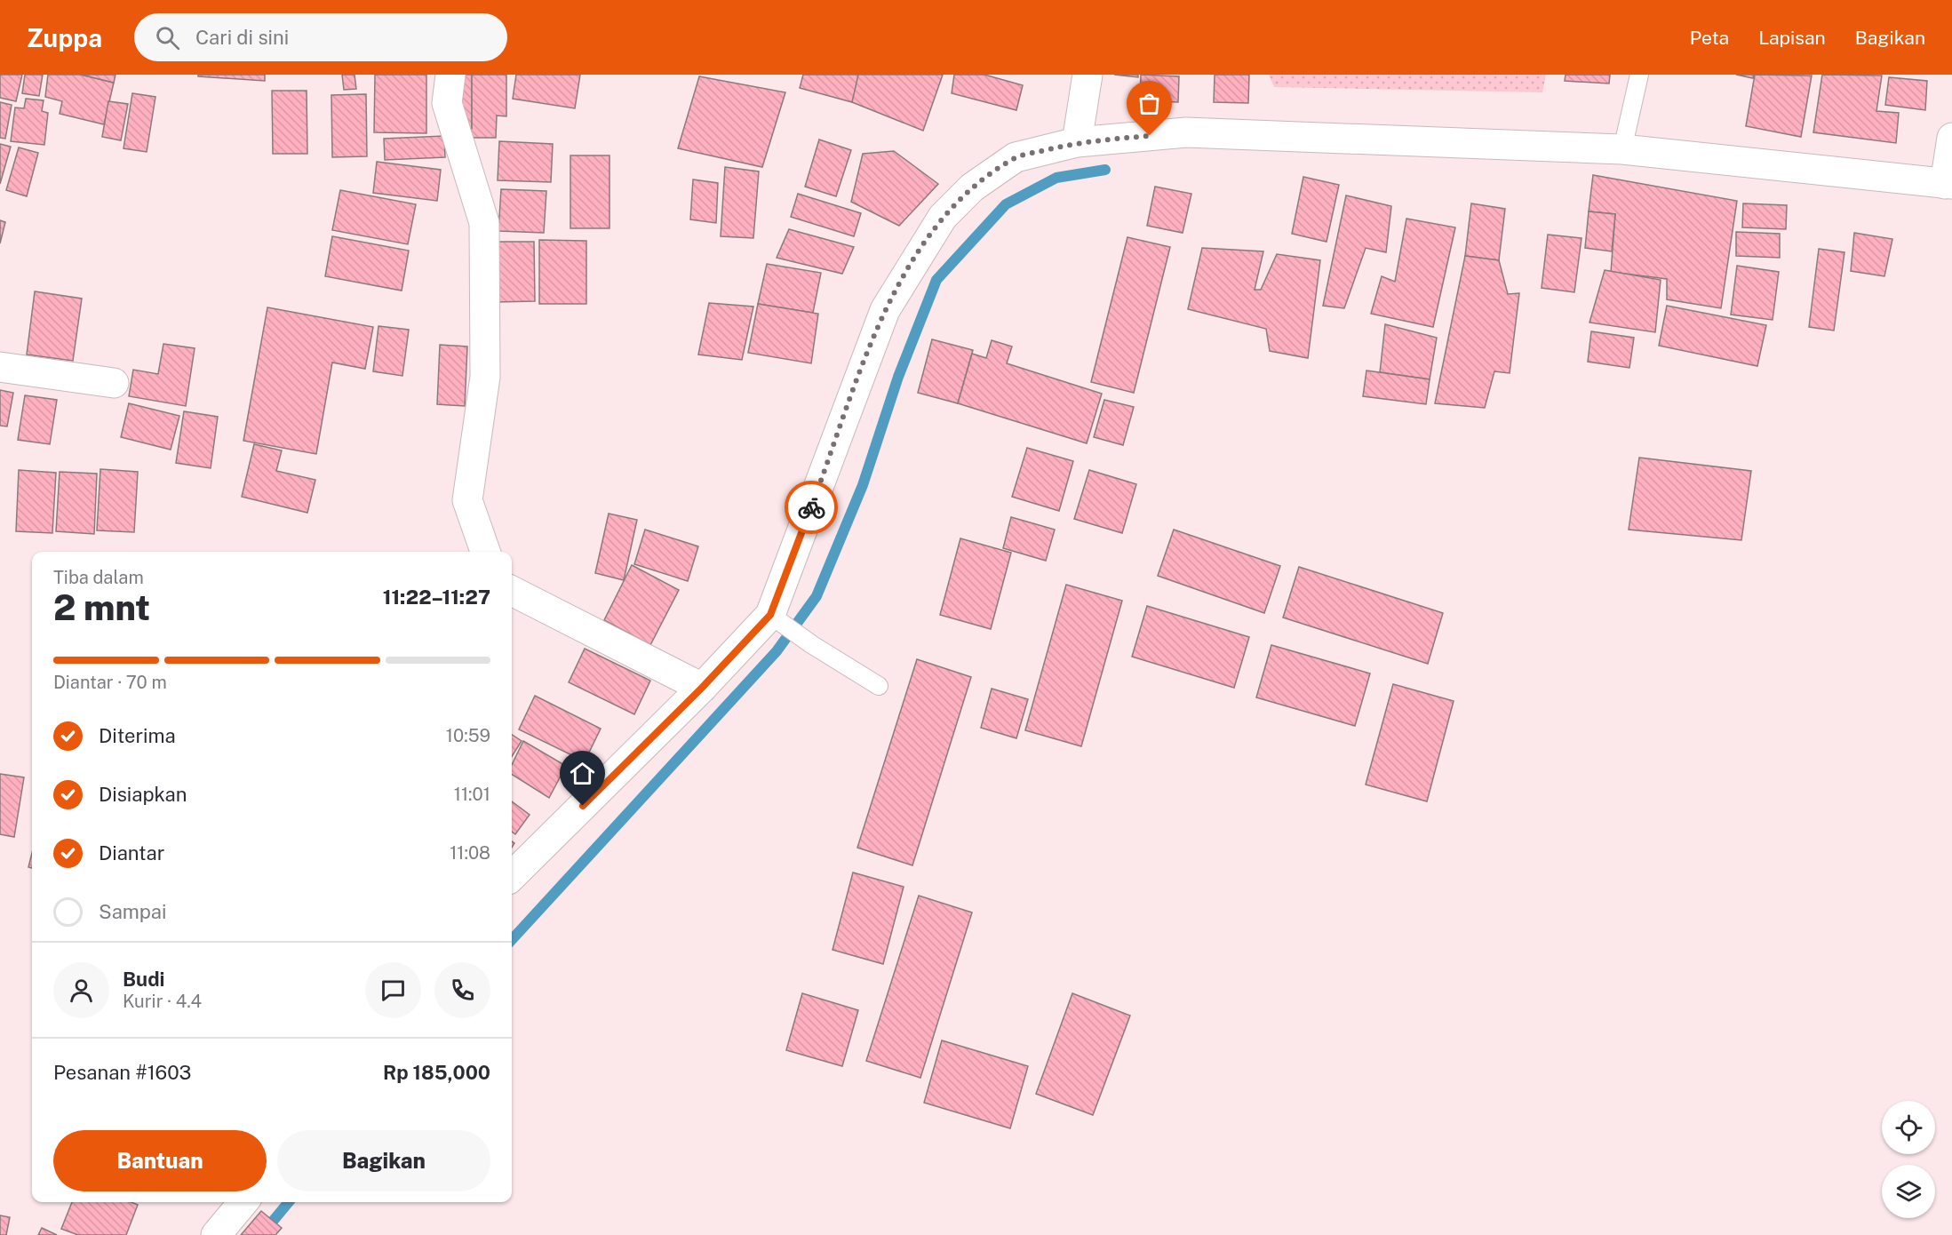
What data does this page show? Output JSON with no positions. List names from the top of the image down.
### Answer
{
  "page": {
    "header": "Zuppa",
    "search": "Cari di sini",
    "nav": ["Peta", "Lapisan", "Bagikan"],
    "heading": ["2 mnt", "Tiba dalam", "11:22–11:27"],
    "panel": [
      "Budi",
      "Kurir · 4.4",
      "Pesanan #1603",
      "Rp 185,000"
    ],
    "bar": "Diantar · 70 m",
    "list": [
      ["Diterima", "10:59"],
      ["Disiapkan", "11:01"],
      ["Diantar", "11:08"],
      "Sampai"
    ],
    "buttons": ["Bantuan", "Bagikan"]
  }
}
